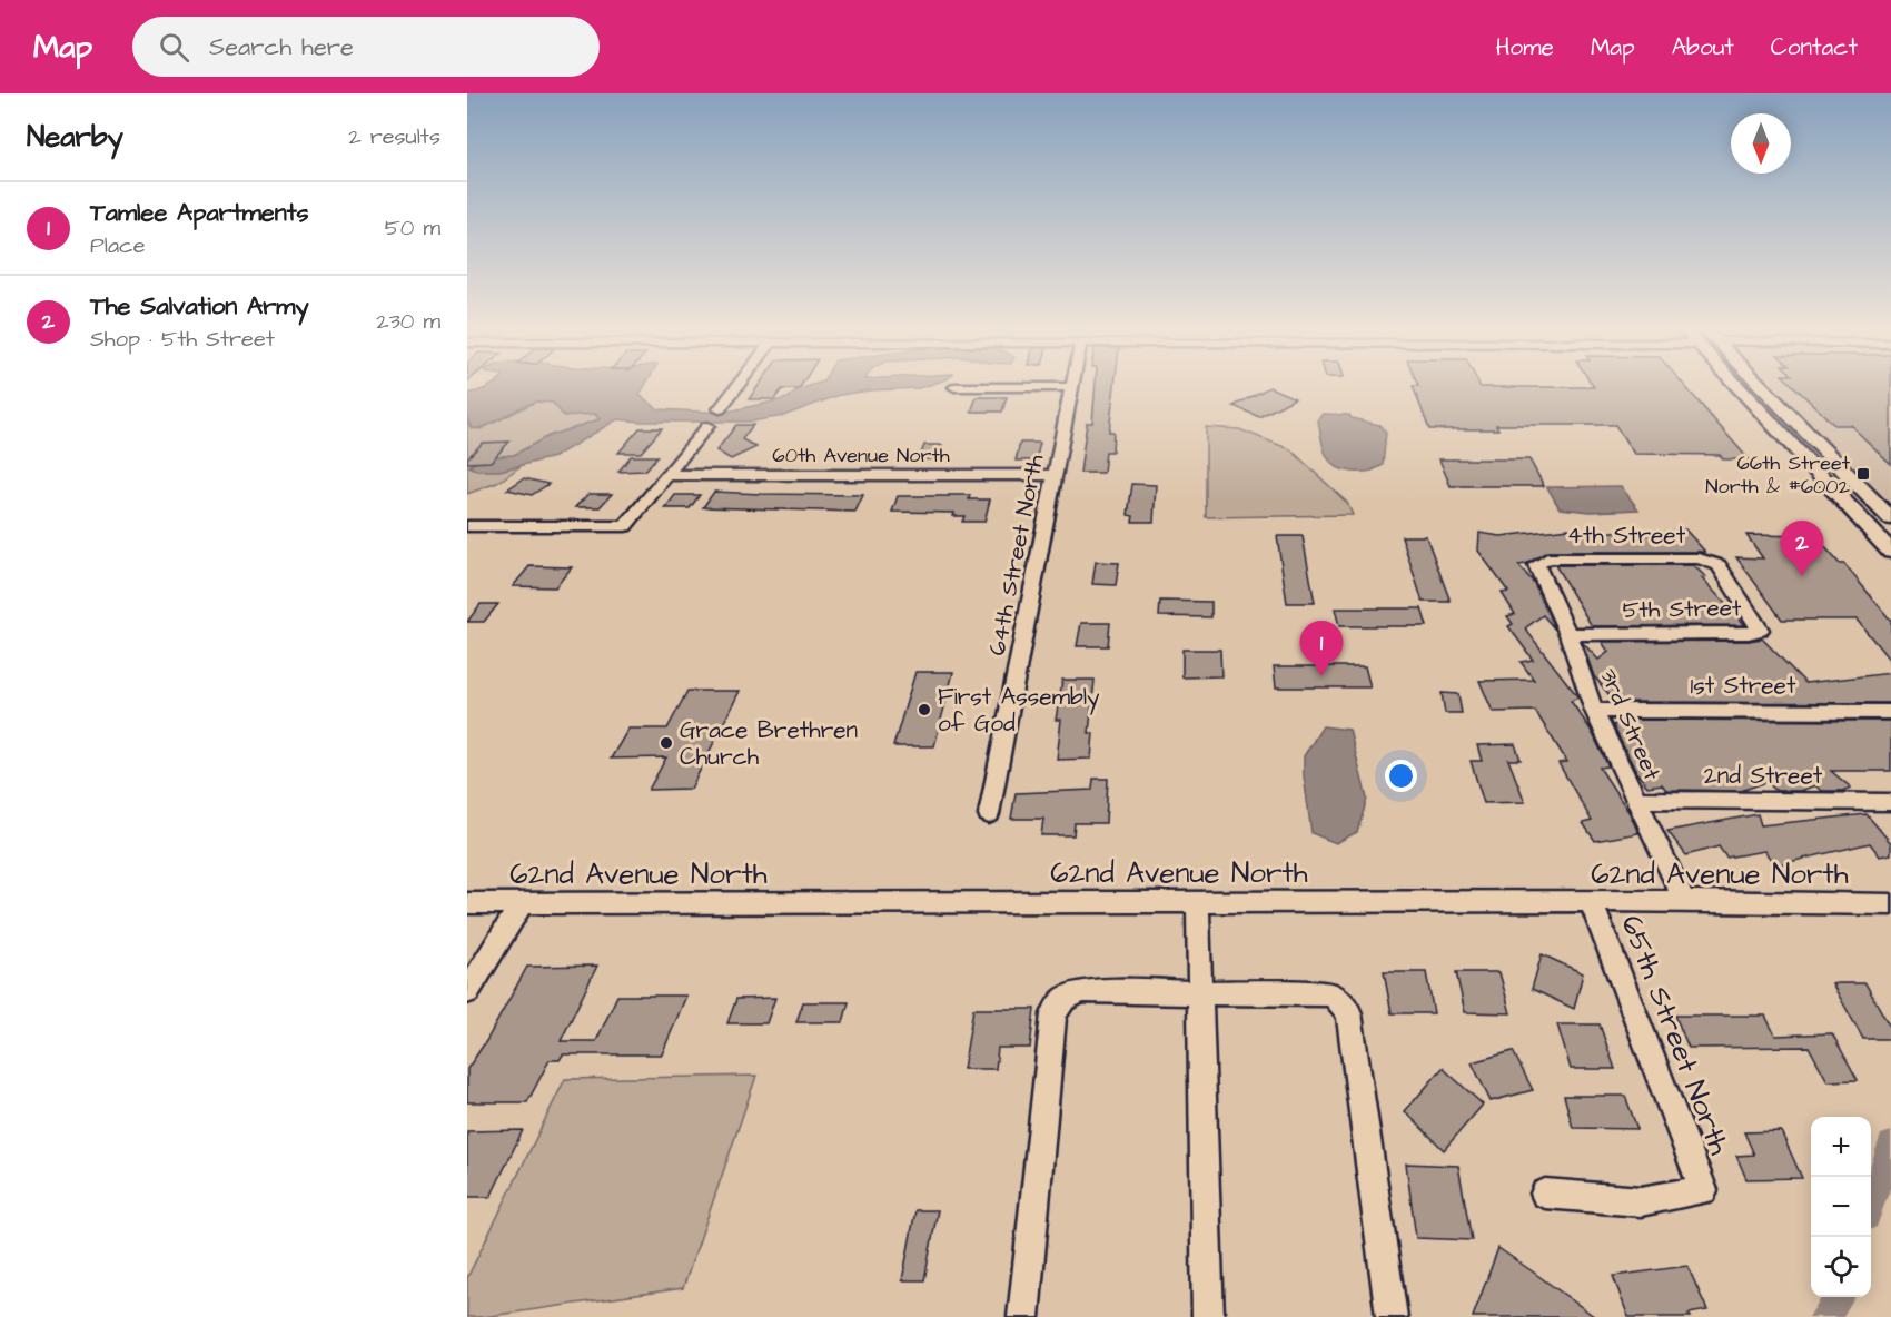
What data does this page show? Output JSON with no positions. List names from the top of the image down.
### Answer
{
  "streets": {
    "street": [
      "60th Avenue North",
      "4th Street",
      "64th Street North",
      "5th Street",
      "1st Street",
      "3rd Street",
      "2nd Street",
      "62nd Avenue North",
      "65th Street North"
    ]
  },
  "crossings": [
    ["60th Avenue North", "64th Street North"],
    ["4th Street", "5th Street"],
    ["4th Street", "3rd Street"],
    ["5th Street", "3rd Street"],
    ["1st Street", "3rd Street"],
    ["3rd Street", "2nd Street"],
    ["3rd Street", "62nd Avenue North"],
    ["62nd Avenue North", "65th Street North"]
  ],
  "places": {
    "transit": ["66th Street North & #6002"],
    "other": ["First Assembly of God", "Grace Brethren Church"]
  },
  "north": "bottom",
  "page": {
    "header": "Map",
    "search": "Search here",
    "nav": [
      "Home",
      "Map",
      "About",
      "Contact"
    ],
    "heading": ["Nearby", "2 results"],
    "list": [
      {
        "mark": "1",
        "name": "Tamlee Apartments",
        "note": "Place",
        "value": "50 m"
      },
      {
        "mark": "2",
        "name": "The Salvation Army",
        "note": "Shop · 5th Street",
        "value": "230 m"
      }
    ],
    "pins": ["2", "1"],
    "map_buttons": ["+", "−"]
  }
}
